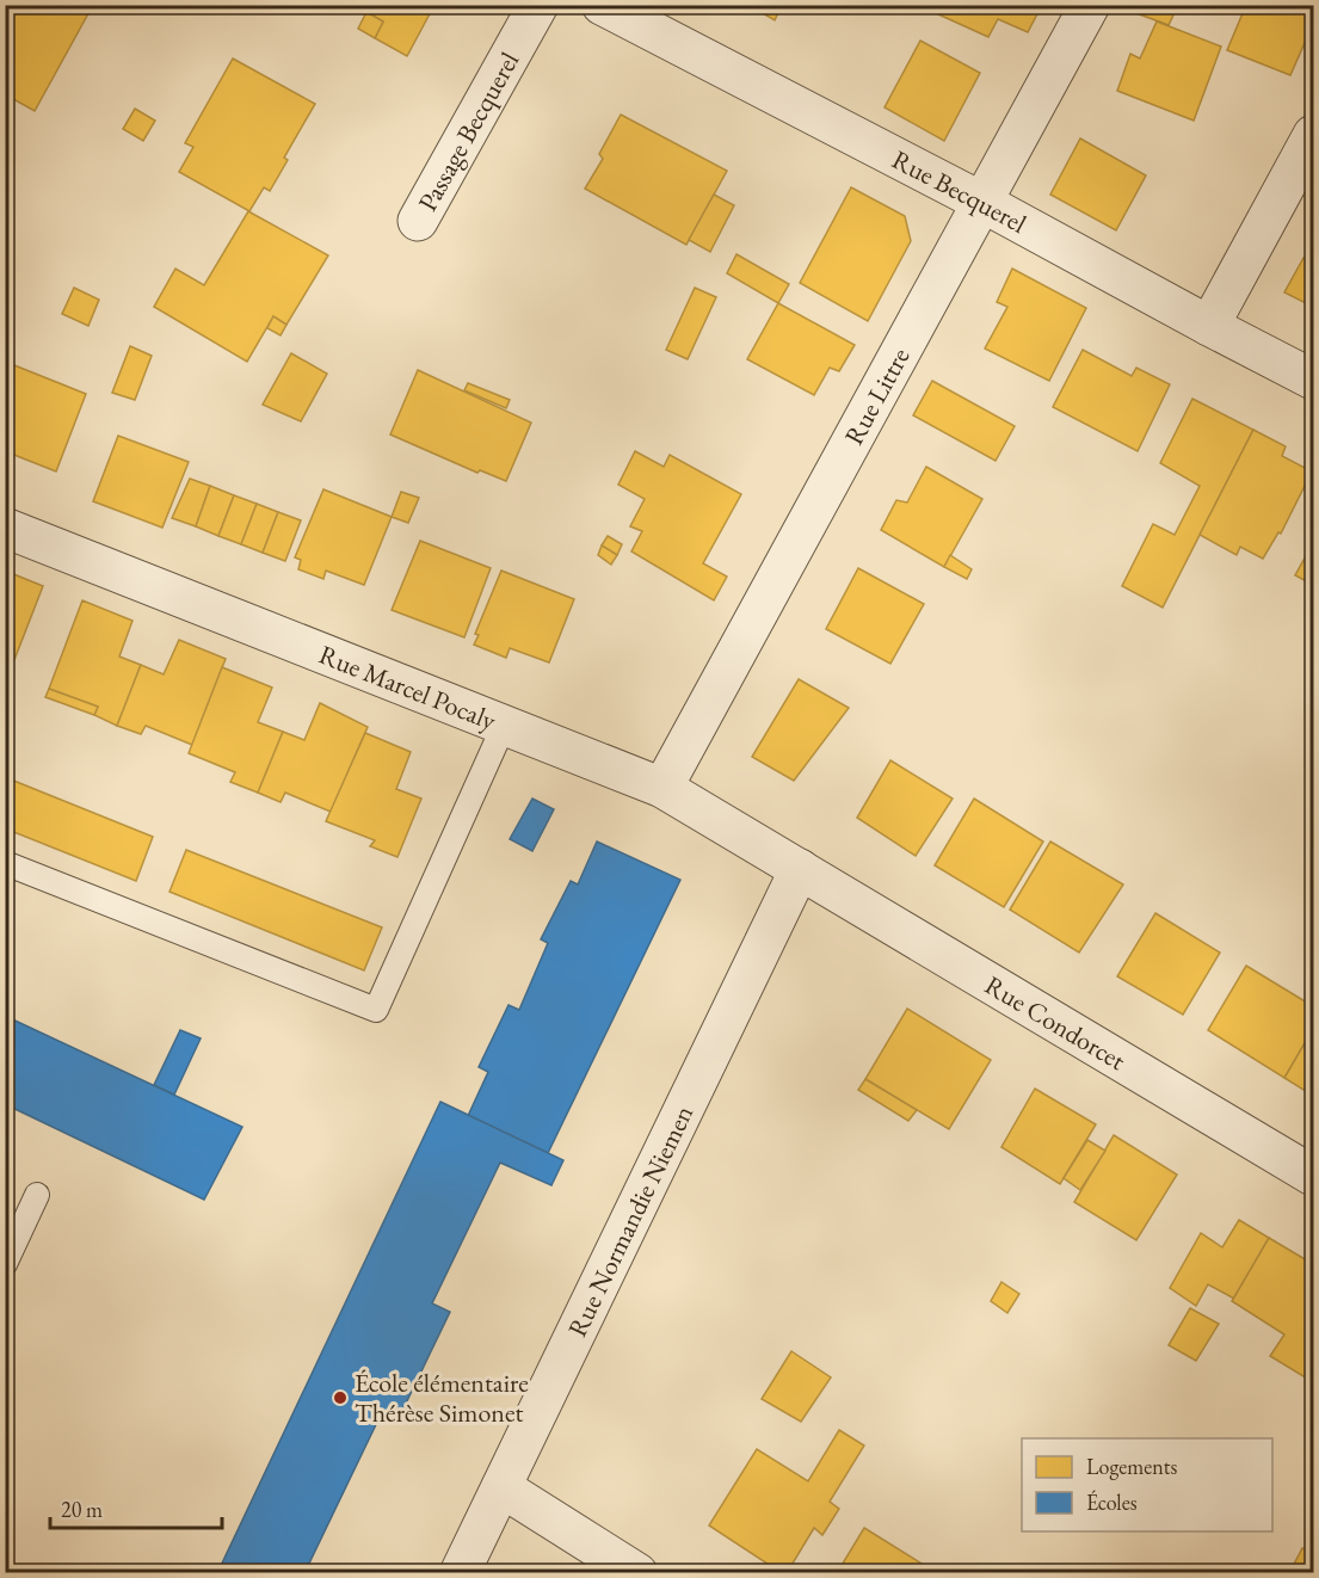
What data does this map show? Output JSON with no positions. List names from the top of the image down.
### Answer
{
  "streets": {
    "street": [
      "Passage Becquerel",
      "Rue Becquerel",
      "Rue Littre",
      "Rue Marcel Pocaly",
      "Rue Condorcet",
      "Rue Normandie Niemen"
    ]
  },
  "crossings": [
    ["Rue Becquerel", "Rue Littre"],
    ["Rue Littre", "Rue Marcel Pocaly"],
    ["Rue Marcel Pocaly", "Rue Condorcet"],
    ["Rue Marcel Pocaly", "Rue Normandie Niemen"],
    ["Rue Condorcet", "Rue Normandie Niemen"]
  ],
  "places": ["École élémentaire Thérèse Simonet"],
  "legend": ["Logements", "Écoles"],
  "scale_bar": "20 m"
}
